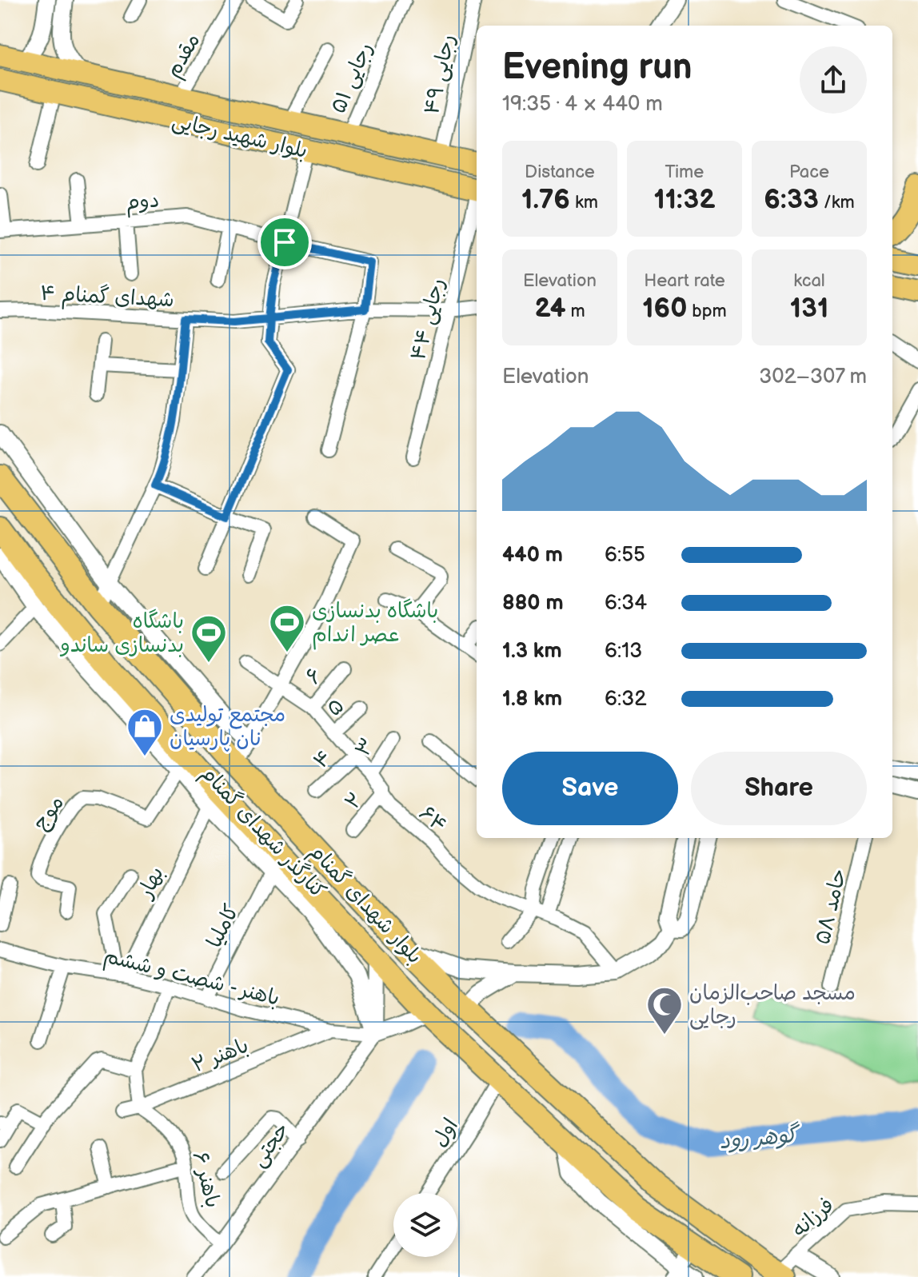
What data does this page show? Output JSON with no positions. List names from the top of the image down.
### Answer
{
  "streets": {
    "highway": ["بلوار شهدای گمنام"],
    "main road": ["بلوار شهید رجایی"],
    "street": [
      "مقدم",
      "رجایی ۴۹",
      "رجایی ۵۱",
      "دوم",
      "شهدای گمنام ۴",
      "رجایی ۴۴",
      "۶",
      "۵",
      "۳",
      "۴",
      "۲",
      "موج",
      "۶۴",
      "کنارگذر شهدای گمنام",
      "بهار",
      "حامد ۵۸",
      "کاملیا",
      "باهنر - شصت و ششم",
      "باهنر ۲",
      "اول",
      "حجتی",
      "باهنر ۶",
      "فرزانه"
    ]
  },
  "crossings": [
    ["مقدم", "بلوار شهید رجایی"],
    ["رجایی ۴۹", "بلوار شهید رجایی"],
    ["رجایی ۵۱", "بلوار شهید رجایی"],
    ["شهدای گمنام ۴", "رجایی ۴۴"],
    ["۶", "۶۴"],
    ["۵", "۶۴"],
    ["۳", "۶۴"],
    ["۴", "۶۴"],
    ["۲", "۶۴"],
    ["موج", "کنارگذر شهدای گمنام"],
    ["کنارگذر شهدای گمنام", "بهار"],
    ["کنارگذر شهدای گمنام", "بلوار شهدای گمنام"],
    ["کنارگذر شهدای گمنام", "کاملیا"],
    ["کنارگذر شهدای گمنام", "باهنر - شصت و ششم"],
    ["کنارگذر شهدای گمنام", "حجتی"],
    ["بهار", "باهنر - شصت و ششم"],
    ["بلوار شهدای گمنام", "اول"],
    ["بلوار شهدای گمنام", "فرزانه"],
    ["کاملیا", "باهنر - شصت و ششم"],
    ["باهنر - شصت و ششم", "باهنر ۲"],
    ["باهنر - شصت و ششم", "حجتی"],
    ["باهنر ۲", "باهنر ۶"],
    ["حجتی", "باهنر ۶"]
  ],
  "water": ["گوهر رود"],
  "places": {
    "sports": ["باشگاه بدنسازی عصر اندام", "باشگاه بدنسازی ساندو"],
    "shop": ["مجتمع تولیدی نان پارسیان"],
    "mosque": ["مسجد صاحب‌الزمان رجایی"]
  },
  "page": {
    "heading": ["Evening run", "19:35 · 4 × 440 m"],
    "stats": [
      ["Distance", "1.76 km"],
      ["Time", "11:32"],
      ["Pace", "6:33 /km"],
      ["Elevation", "24 m"],
      ["Heart rate", "160 bpm"],
      ["kcal", "131"]
    ],
    "chart": ["Elevation", "302–307 m"],
    "list": [
      {
        "name": "440 m",
        "note": "6:55"
      },
      {
        "name": "880 m",
        "note": "6:34"
      },
      {
        "name": "1.3 km",
        "note": "6:13"
      },
      {
        "name": "1.8 km",
        "note": "6:32"
      }
    ],
    "buttons": ["Save", "Share"]
  }
}
